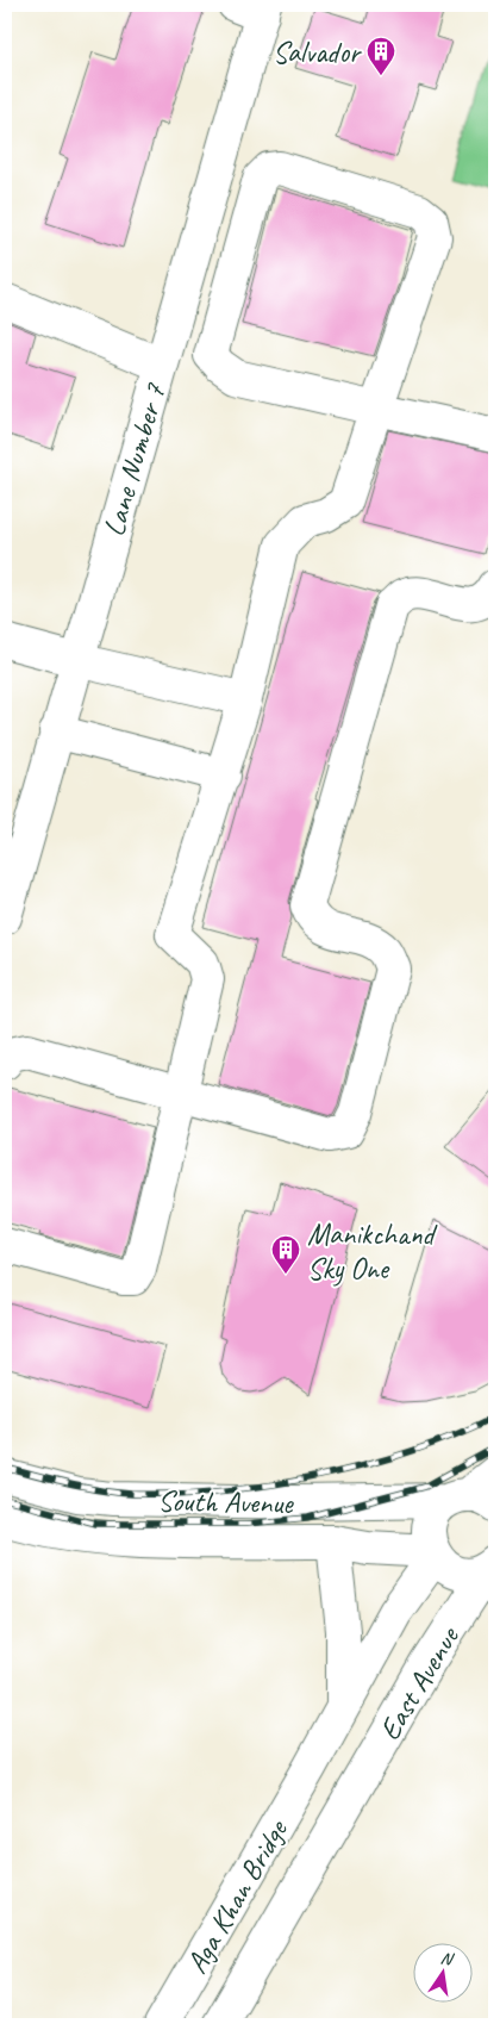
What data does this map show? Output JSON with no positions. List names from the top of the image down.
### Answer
{
  "streets": {
    "street": [
      "Lane Number 7",
      "South Avenue",
      "East Avenue",
      "Aga Khan Bridge"
    ]
  },
  "crossings": [
    ["South Avenue", "East Avenue"],
    ["East Avenue", "Aga Khan Bridge"]
  ],
  "places": {
    "building": ["Salvador", "Manikchand Sky One"]
  },
  "north": "top"
}
